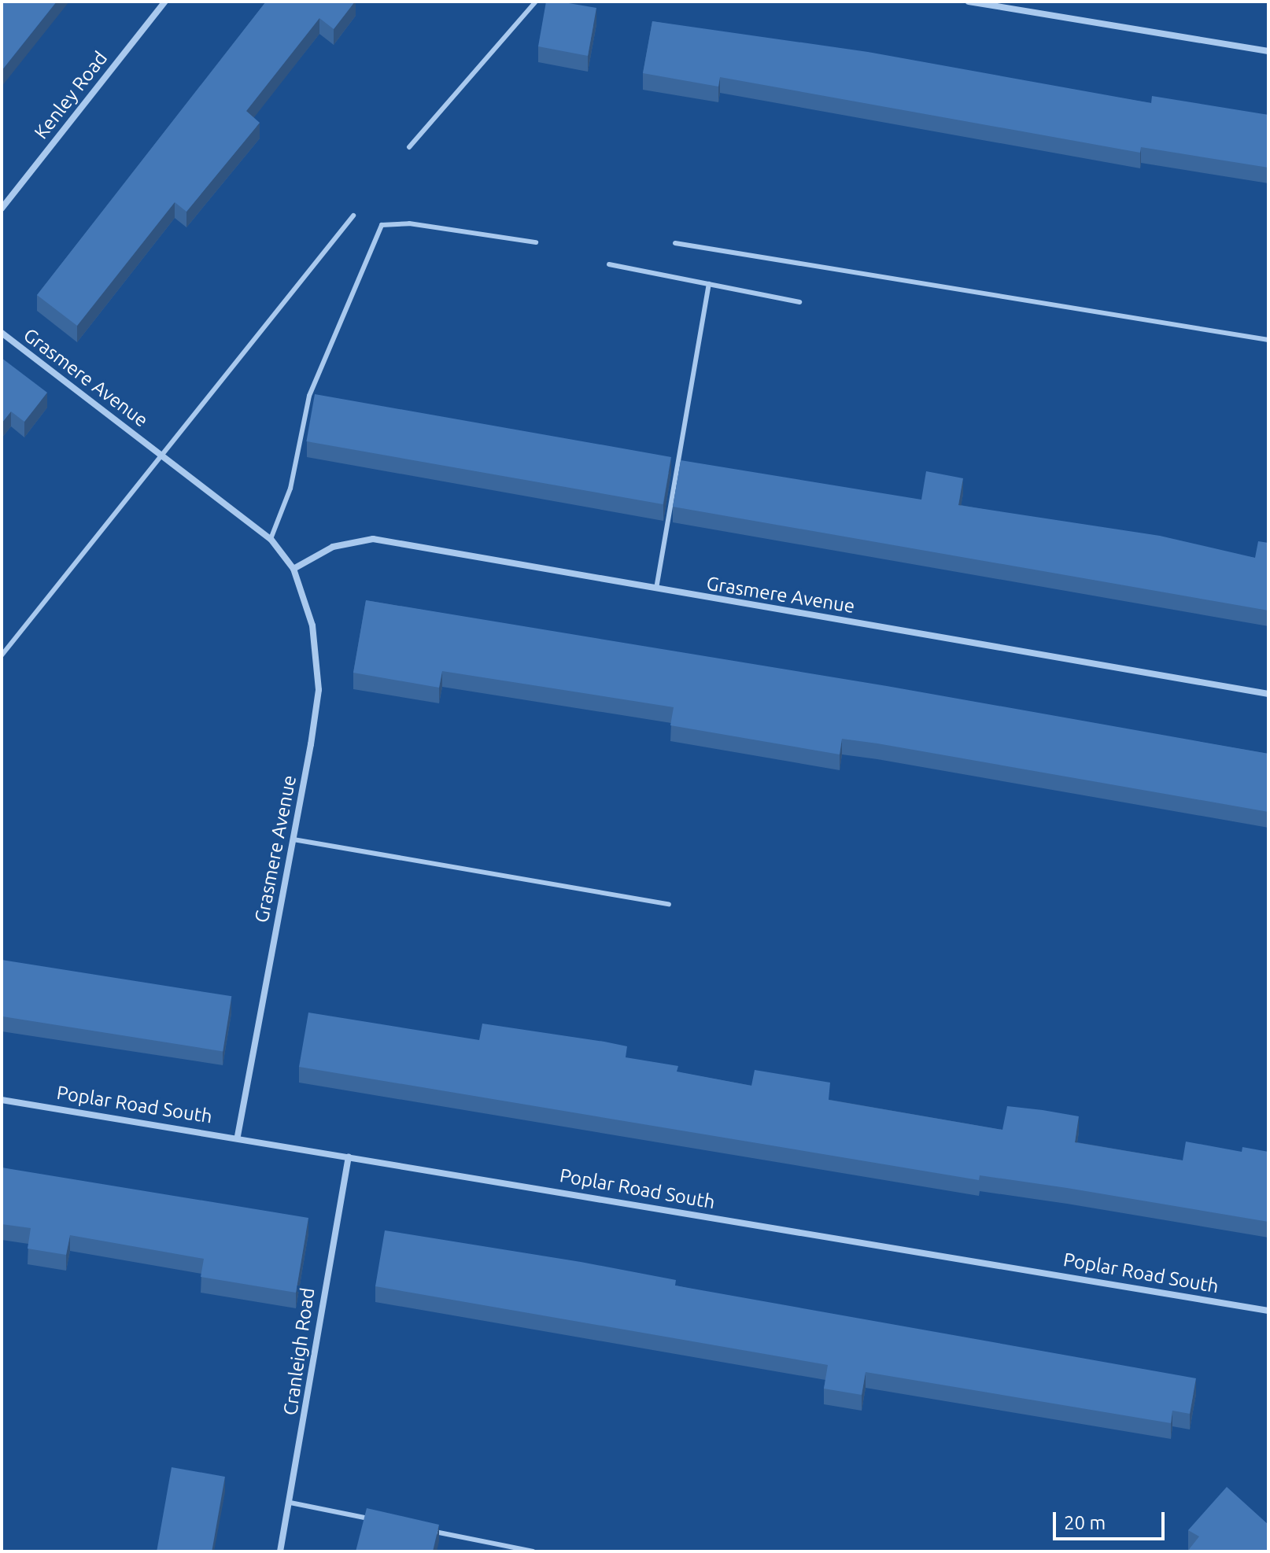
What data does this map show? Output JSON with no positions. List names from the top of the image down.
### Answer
{
  "streets": {
    "street": [
      "Kenley Road",
      "Grasmere Avenue",
      "Poplar Road South",
      "Cranleigh Road"
    ]
  },
  "crossings": [
    ["Grasmere Avenue", "Poplar Road South"],
    ["Poplar Road South", "Cranleigh Road"]
  ],
  "scale_bar": "20 m"
}
